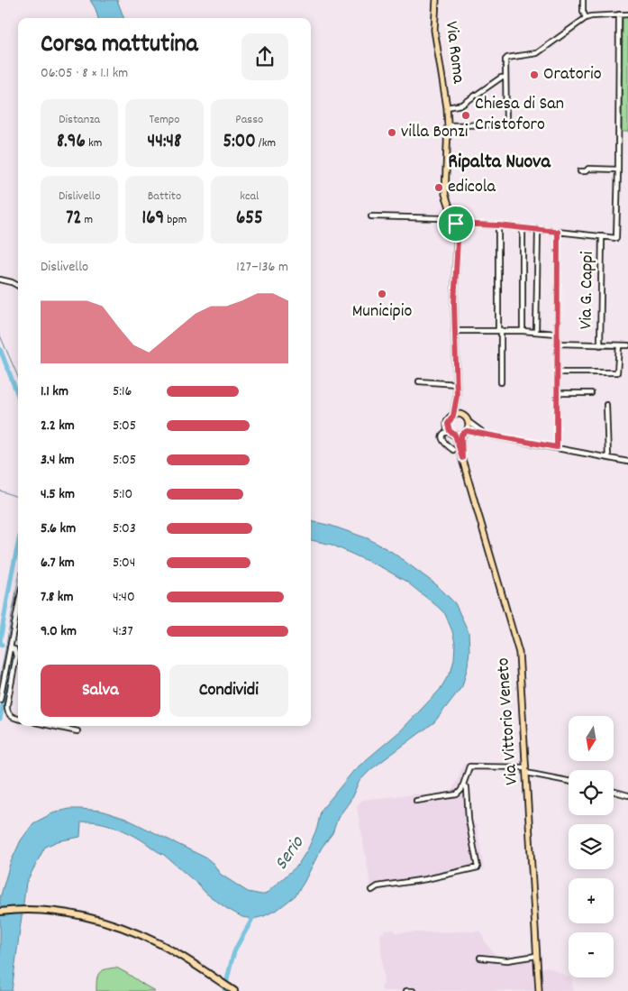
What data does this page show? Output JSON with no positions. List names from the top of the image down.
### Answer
{
  "streets": {
    "main road": ["Via Roma", "Via Vittorio Veneto"],
    "street": ["Via G. Cappi"]
  },
  "districts": ["Ripalta Nuova"],
  "water": ["Serio"],
  "places": [
    "Oratorio",
    "Chiesa di San Cristoforo",
    "villa Bonzi",
    "edicola",
    "Municipio"
  ],
  "north": "bottom",
  "page": {
    "heading": ["Corsa mattutina", "06:05 · 8 × 1.1 km"],
    "stats": [
      ["Distanza", "8.96 km"],
      ["Tempo", "44:48"],
      ["Passo", "5:00 /km"],
      ["Dislivello", "72 m"],
      ["Battito", "169 bpm"],
      ["kcal", "655"]
    ],
    "chart": ["Dislivello", "127–136 m"],
    "list": [
      {
        "name": "1.1 km",
        "note": "5:16"
      },
      {
        "name": "2.2 km",
        "note": "5:05"
      },
      {
        "name": "3.4 km",
        "note": "5:05"
      },
      {
        "name": "4.5 km",
        "note": "5:10"
      },
      {
        "name": "5.6 km",
        "note": "5:03"
      },
      {
        "name": "6.7 km",
        "note": "5:04"
      },
      {
        "name": "7.8 km",
        "note": "4:40"
      },
      {
        "name": "9.0 km",
        "note": "4:37"
      }
    ],
    "buttons": ["Salva", "Condividi"],
    "map_buttons": ["+", "−"]
  }
}
